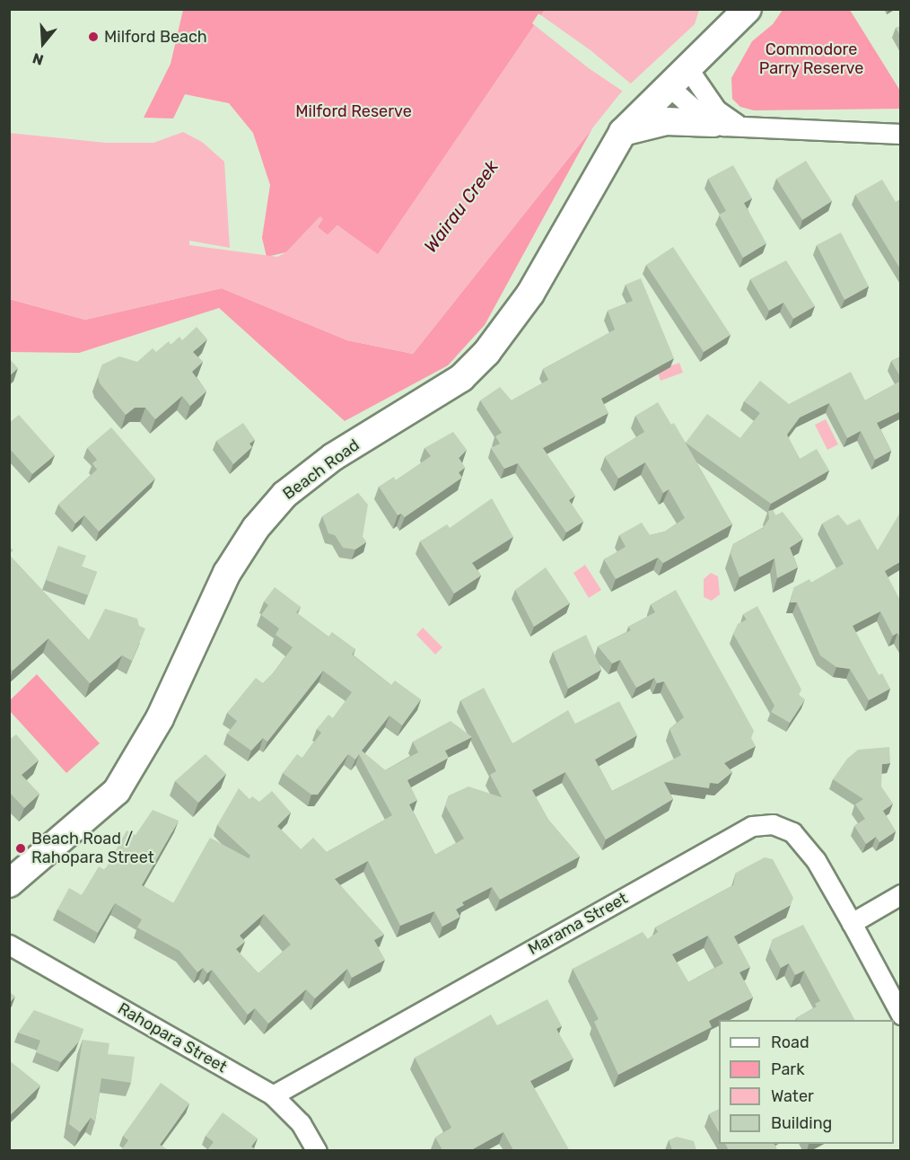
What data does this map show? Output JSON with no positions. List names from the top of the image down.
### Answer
{
  "streets": {
    "main road": ["Beach Road"],
    "street": ["Marama Street", "Rahopara Street"]
  },
  "crossings": [
    ["Marama Street", "Rahopara Street"]
  ],
  "water": ["Wairau Creek"],
  "parks": ["Commodore Parry Reserve", "Milford Reserve"],
  "places": ["Milford Beach", "Beach Road / Rahopara Street"],
  "legend": [
    "Road",
    "Park",
    "Water",
    "Building"
  ],
  "north": "bottom"
}
